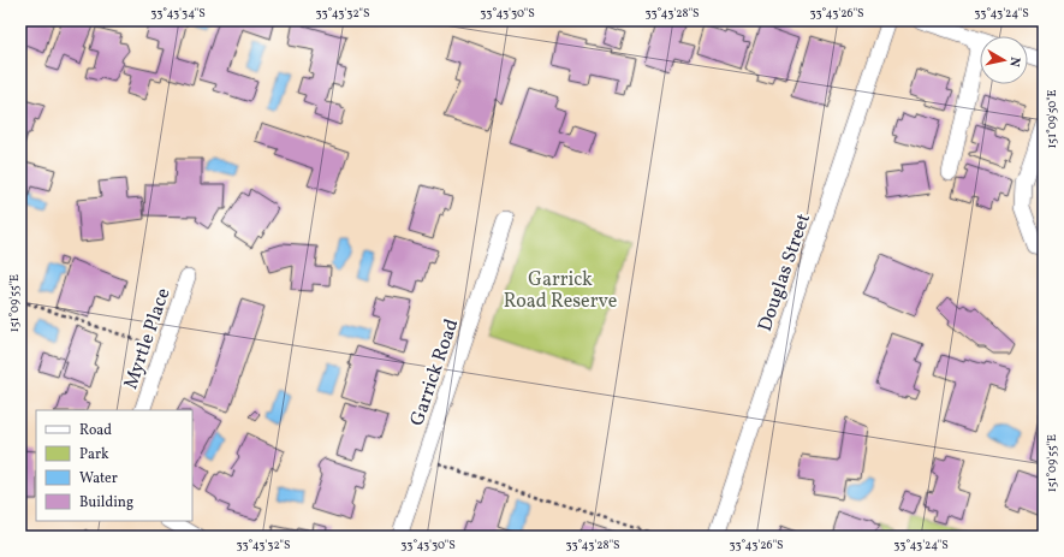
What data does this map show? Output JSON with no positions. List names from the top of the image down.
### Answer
{
  "streets": {
    "street": ["Douglas Street", "Myrtle Place", "Garrick Road"]
  },
  "parks": ["Garrick Road Reserve"],
  "legend": [
    "Road",
    "Park",
    "Water",
    "Building"
  ],
  "north": "right",
  "coordinates": [
    "33°43'34\"S",
    "33°43'32\"S",
    "33°43'30\"S",
    "33°43'28\"S",
    "33°43'26\"S",
    "33°43'24\"S",
    "151°09'50\"E",
    "151°09'55\"E"
  ]
}
